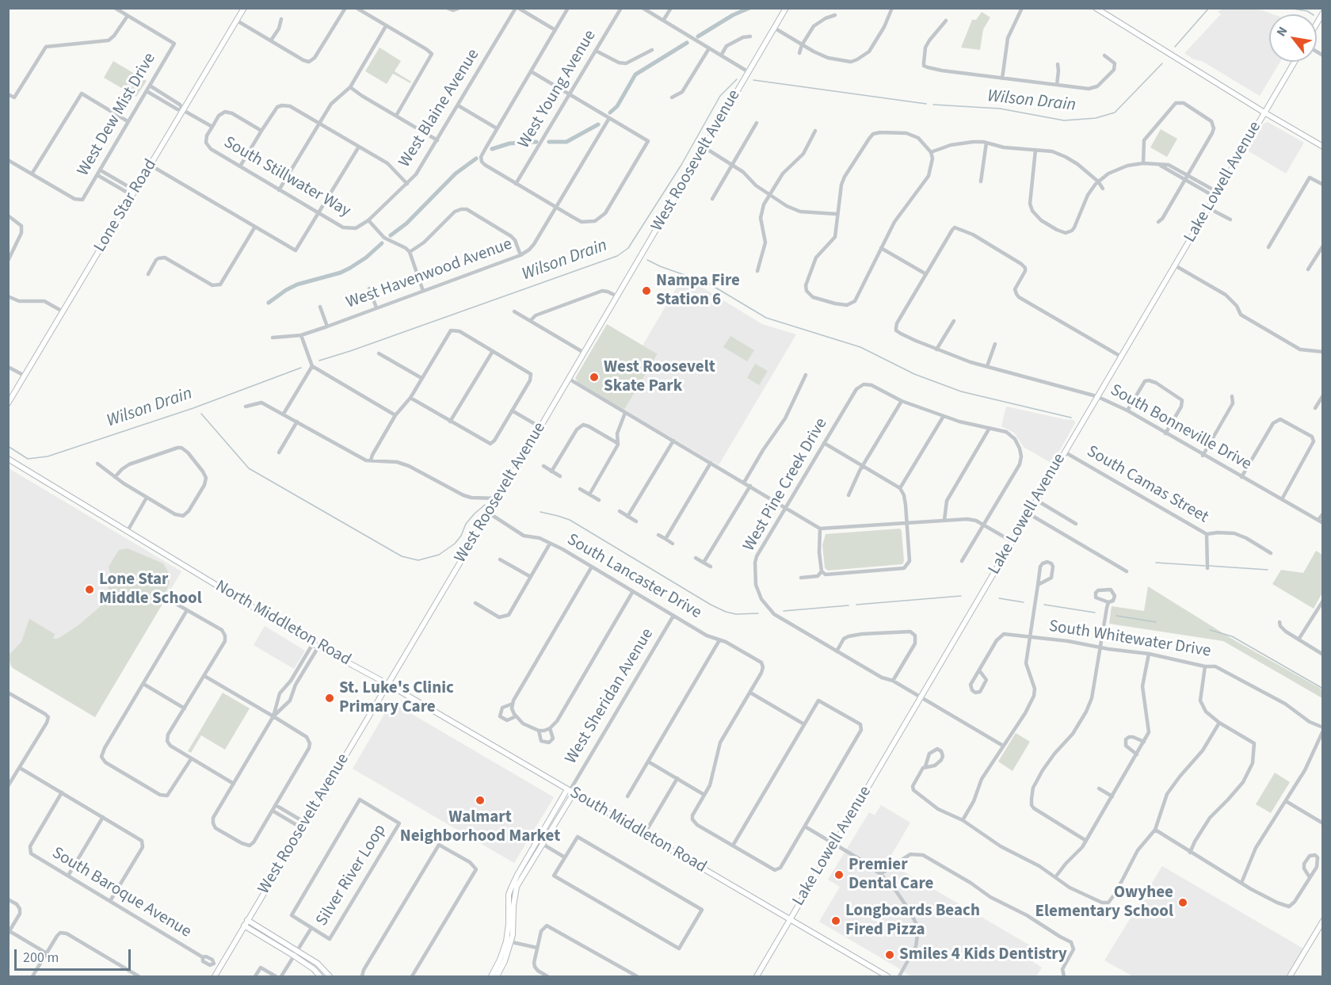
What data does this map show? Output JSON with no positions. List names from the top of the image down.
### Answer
{
  "streets": {
    "main road": [
      "West Roosevelt Avenue",
      "Lake Lowell Avenue",
      "Lone Star Road",
      "North Middleton Road",
      "South Middleton Road"
    ],
    "street": [
      "West Young Avenue",
      "West Blaine Avenue",
      "West Dew Mist Drive",
      "South Stillwater Way",
      "West Havenwood Avenue",
      "South Bonneville Drive",
      "West Pine Creek Drive",
      "South Camas Street",
      "South Lancaster Drive",
      "South Whitewater Drive",
      "West Sheridan Avenue",
      "Silver River Loop",
      "South Baroque Avenue"
    ]
  },
  "crossings": [
    ["West Blaine Avenue", "South Stillwater Way"],
    ["West Roosevelt Avenue", "South Lancaster Drive"],
    ["West Roosevelt Avenue", "North Middleton Road"],
    ["West Roosevelt Avenue", "South Middleton Road"],
    ["West Roosevelt Avenue", "South Baroque Avenue"],
    ["South Stillwater Way", "Lone Star Road"],
    ["Lake Lowell Avenue", "South Bonneville Drive"],
    ["Lake Lowell Avenue", "West Pine Creek Drive"],
    ["Lake Lowell Avenue", "South Camas Street"],
    ["Lake Lowell Avenue", "South Middleton Road"],
    ["South Lancaster Drive", "West Sheridan Avenue"],
    ["North Middleton Road", "South Middleton Road"],
    ["West Sheridan Avenue", "South Middleton Road"]
  ],
  "water": ["Wilson Drain"],
  "places": [
    "Nampa Fire Station 6",
    "West Roosevelt Skate Park",
    "Lone Star Middle School",
    "St. Luke's Clinic Primary Care",
    "Walmart Neighborhood Market",
    "Premier Dental Care",
    "Owyhee Elementary School",
    "Longboards Beach Fired Pizza",
    "Smiles 4 Kids Dentistry"
  ],
  "scale_bar": "200 m",
  "north": "top left"
}
